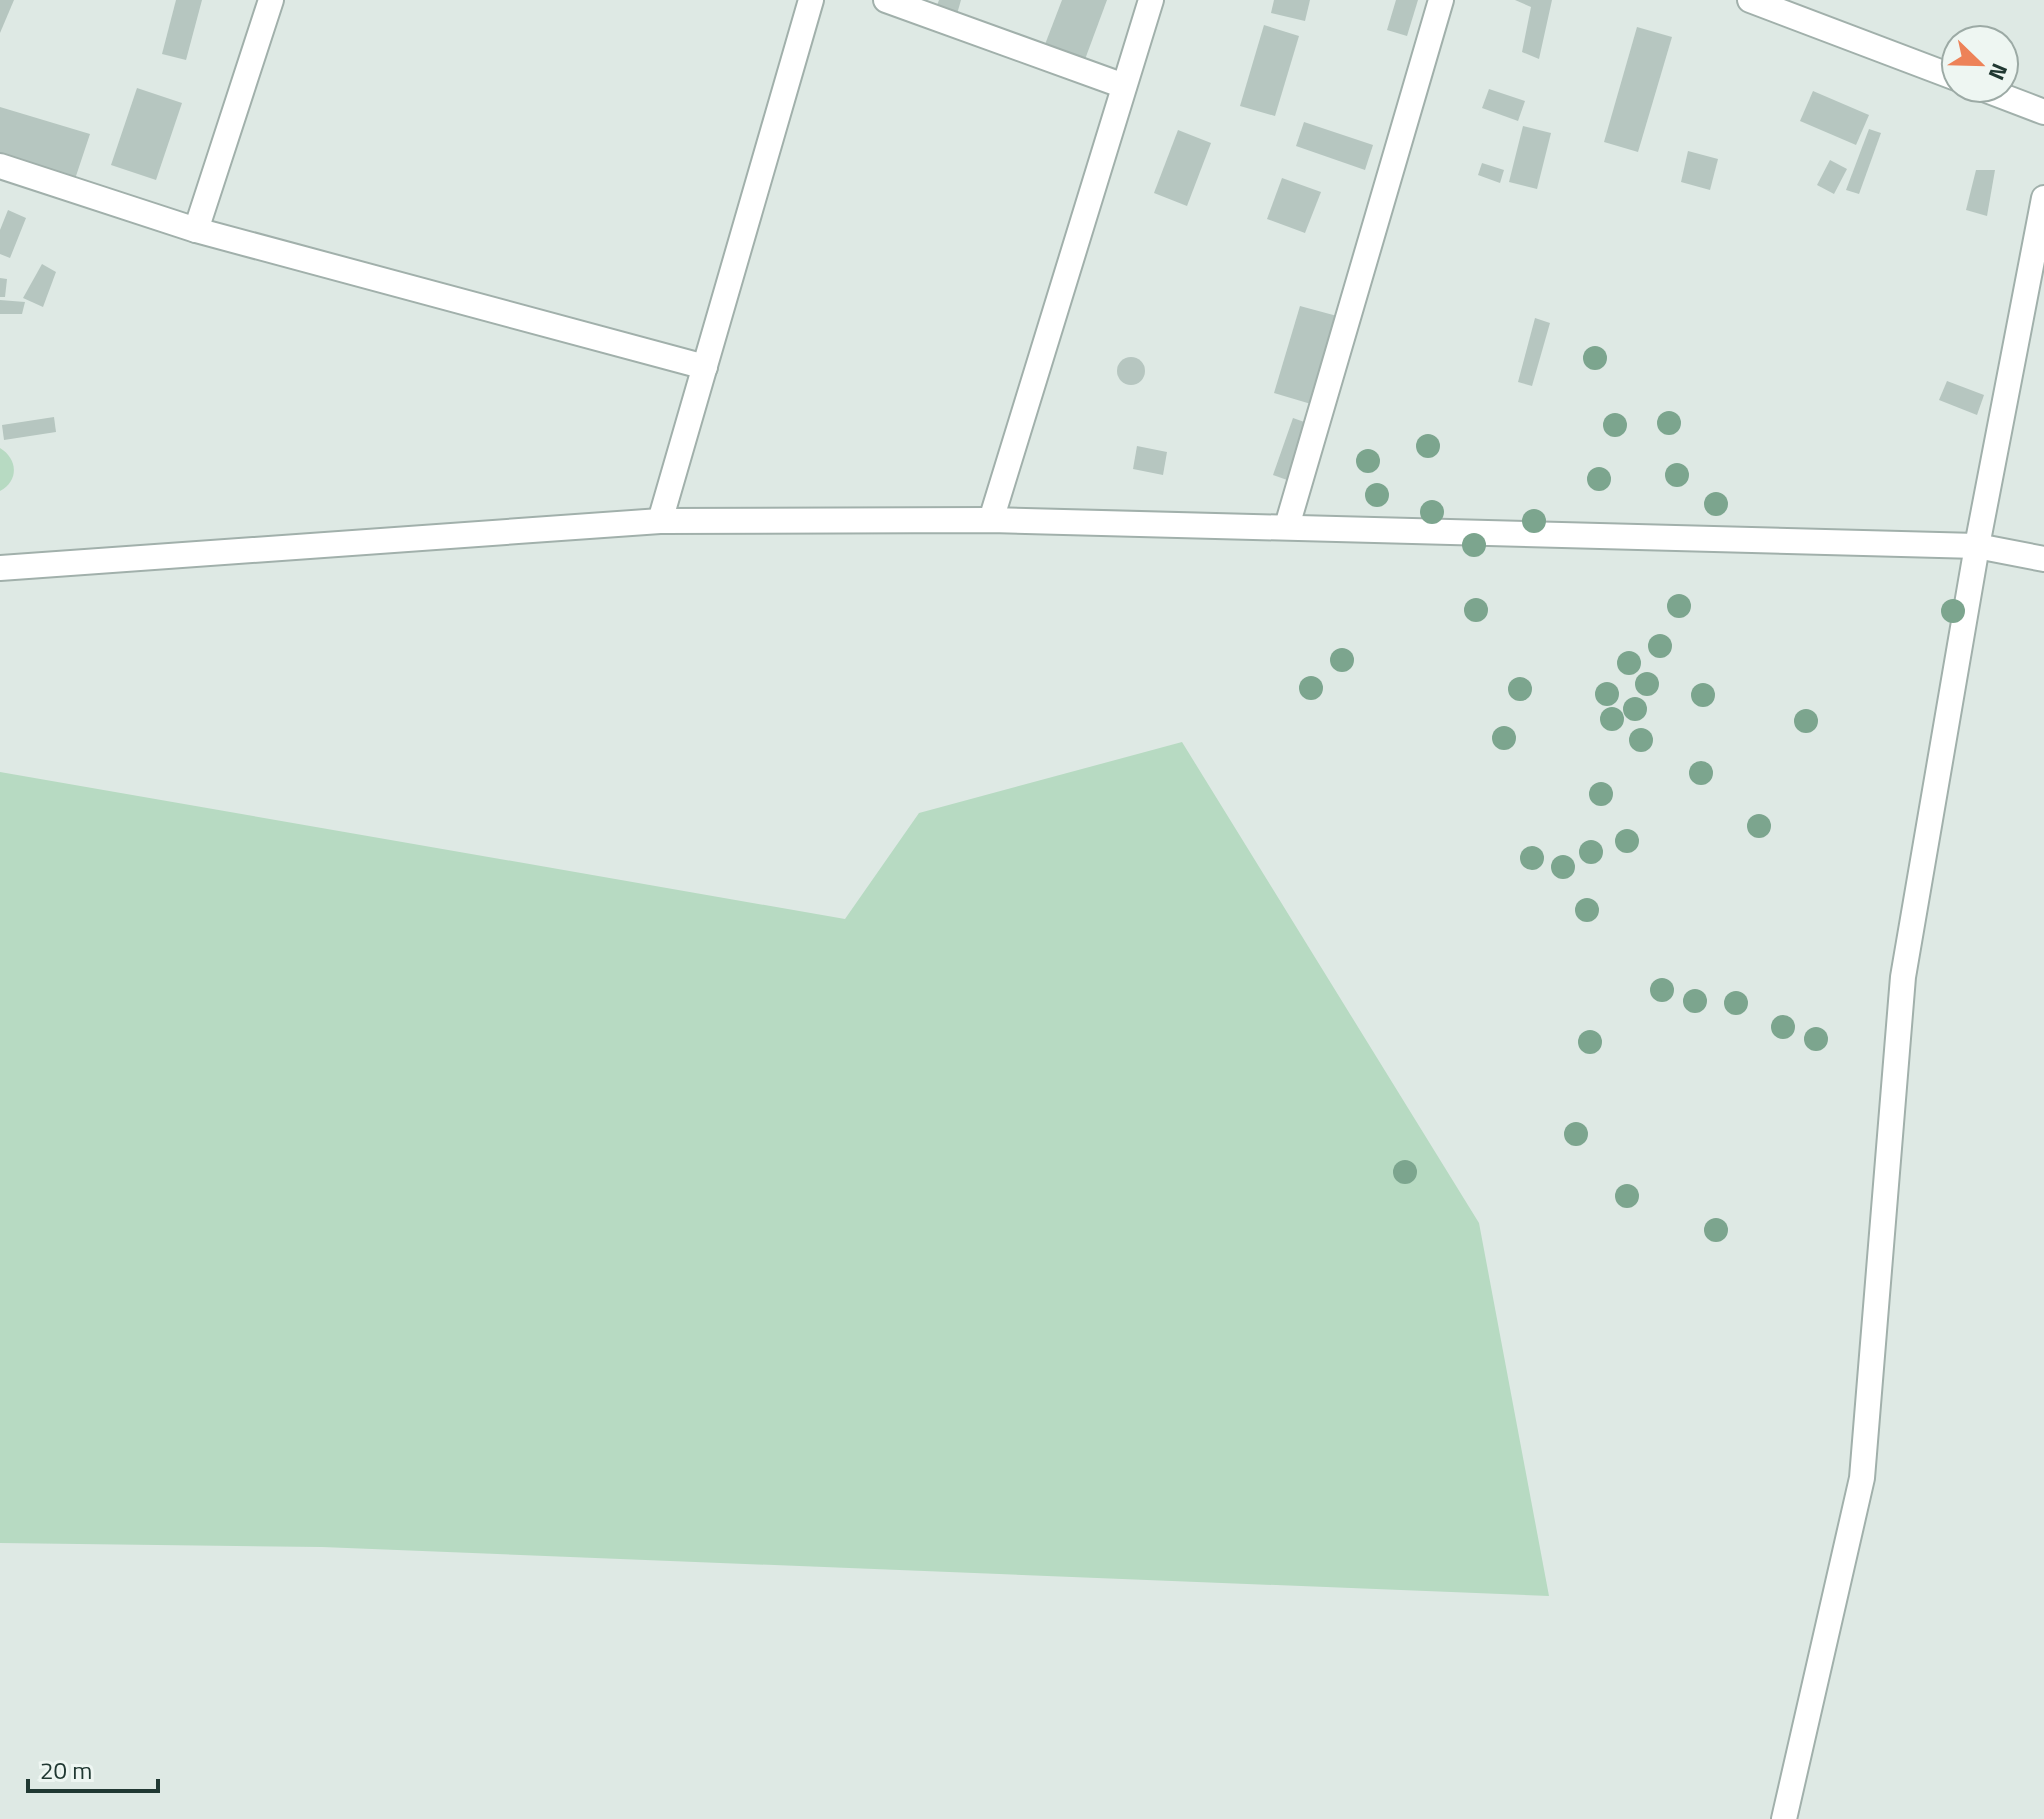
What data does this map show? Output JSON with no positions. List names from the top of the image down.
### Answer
{
  "scale_bar": "20 m",
  "north": "bottom right"
}
